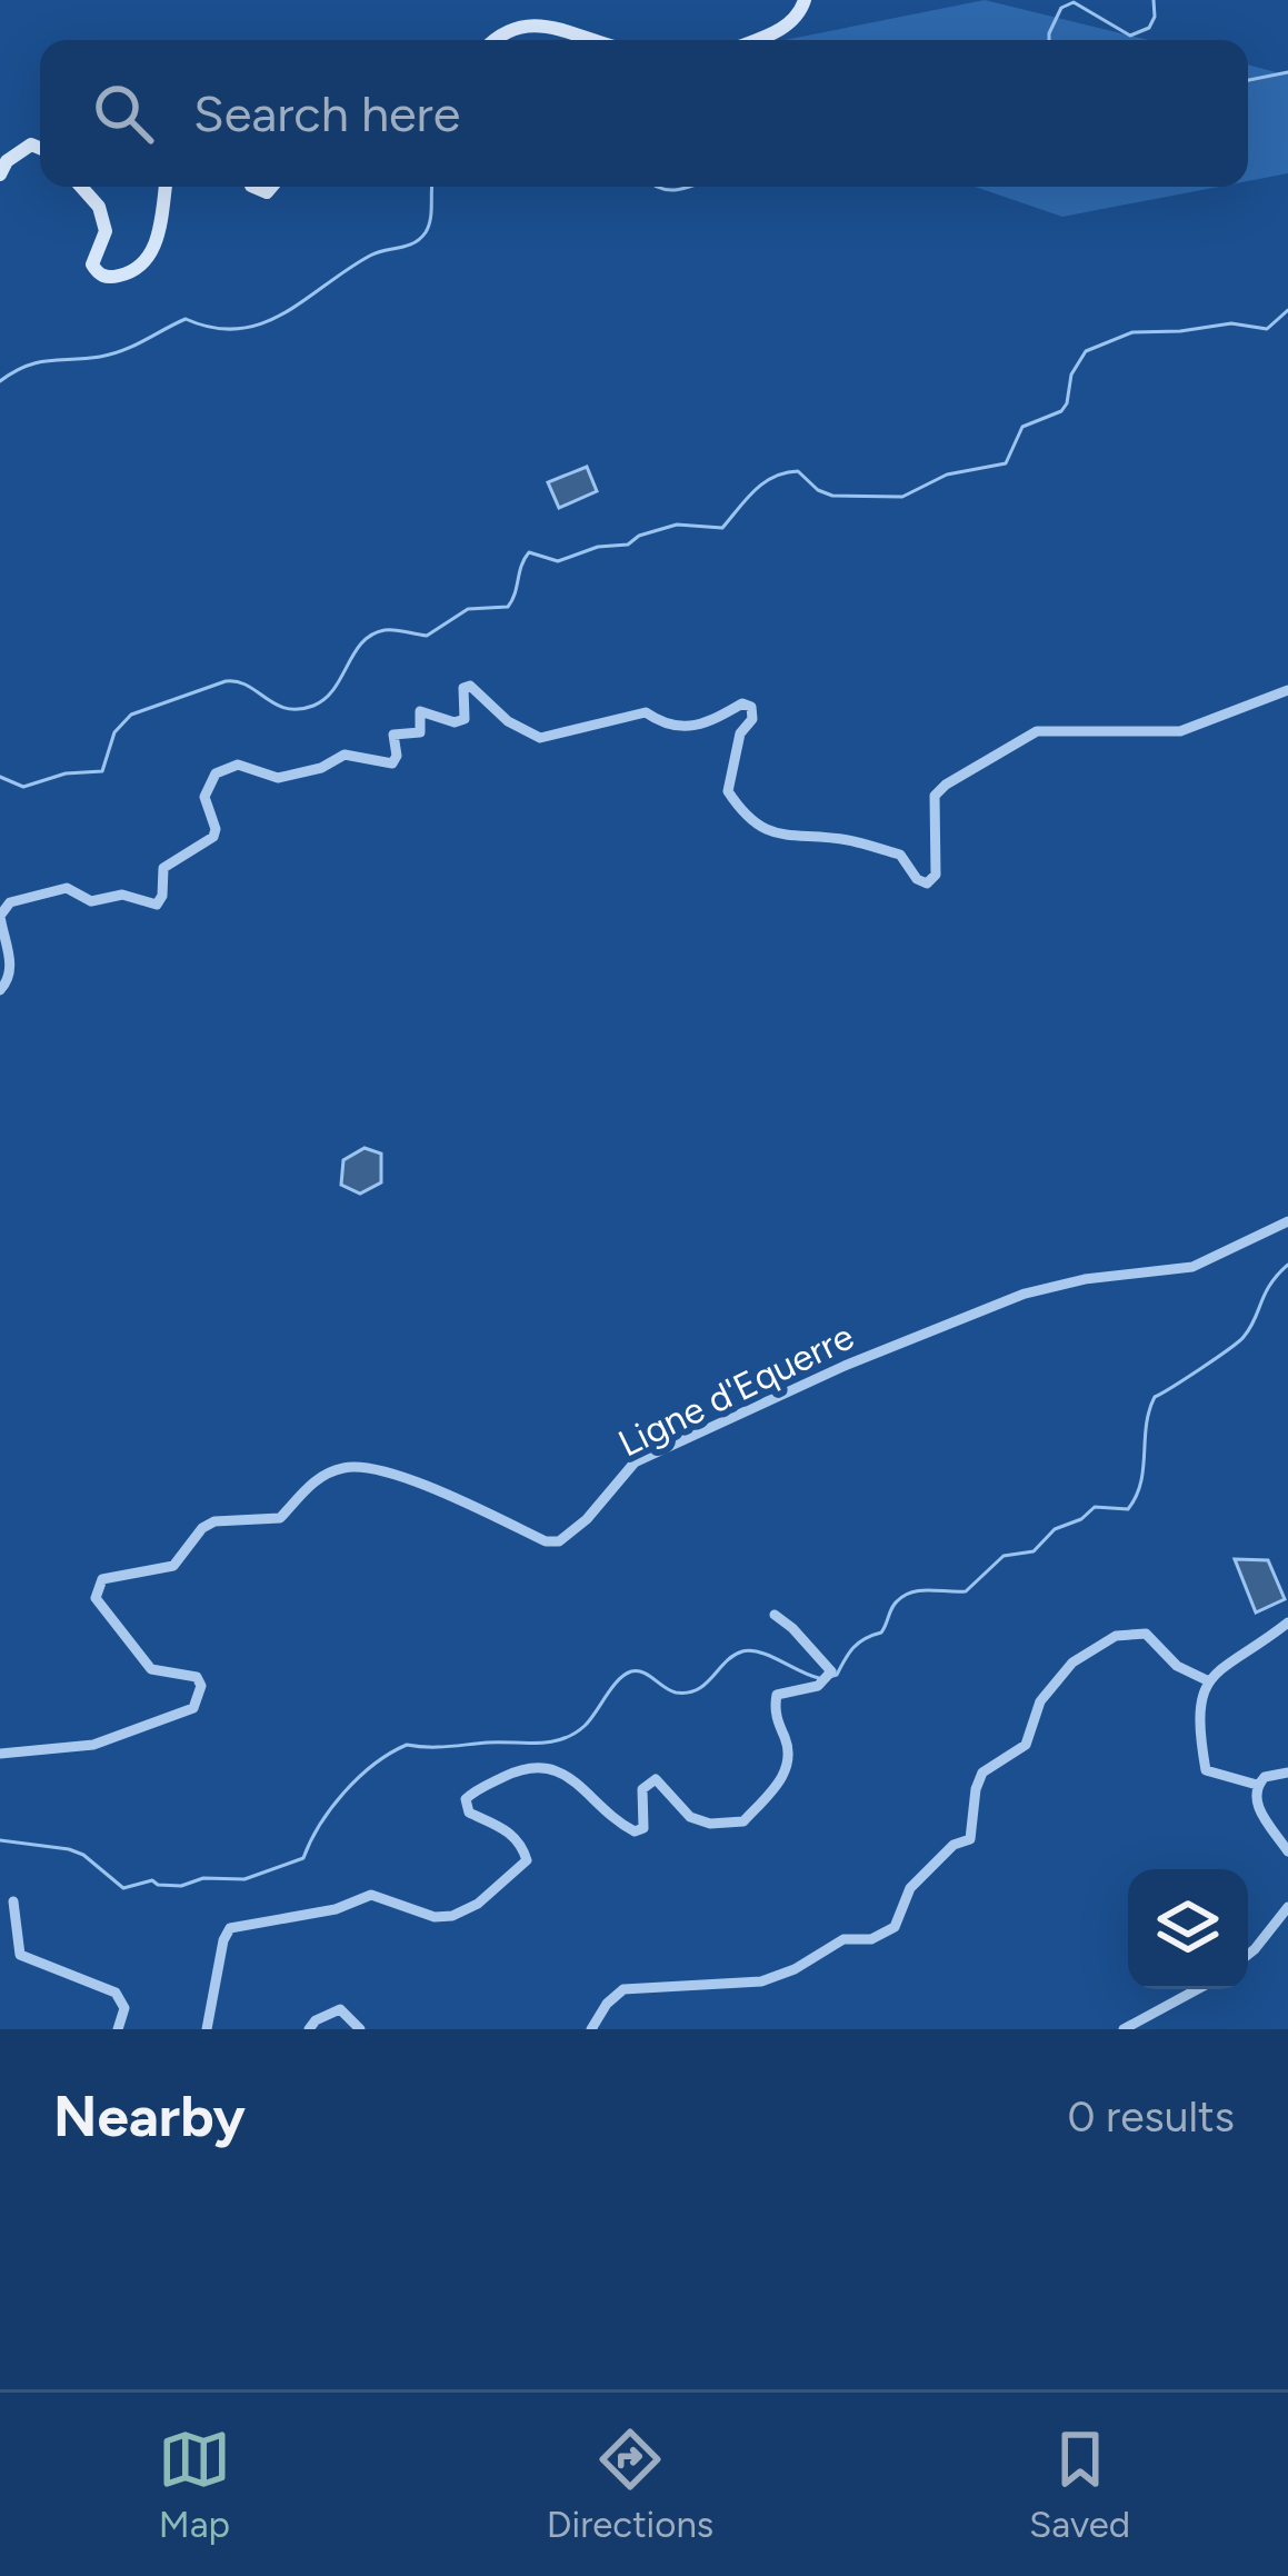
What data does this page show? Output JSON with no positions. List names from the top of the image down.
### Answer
{
  "streets": {
    "street": ["Ligne d'Equerre"]
  },
  "page": {
    "search": "Search here",
    "heading": ["Nearby", "0 results"],
    "nav": ["Map", "Directions", "Saved"]
  }
}
